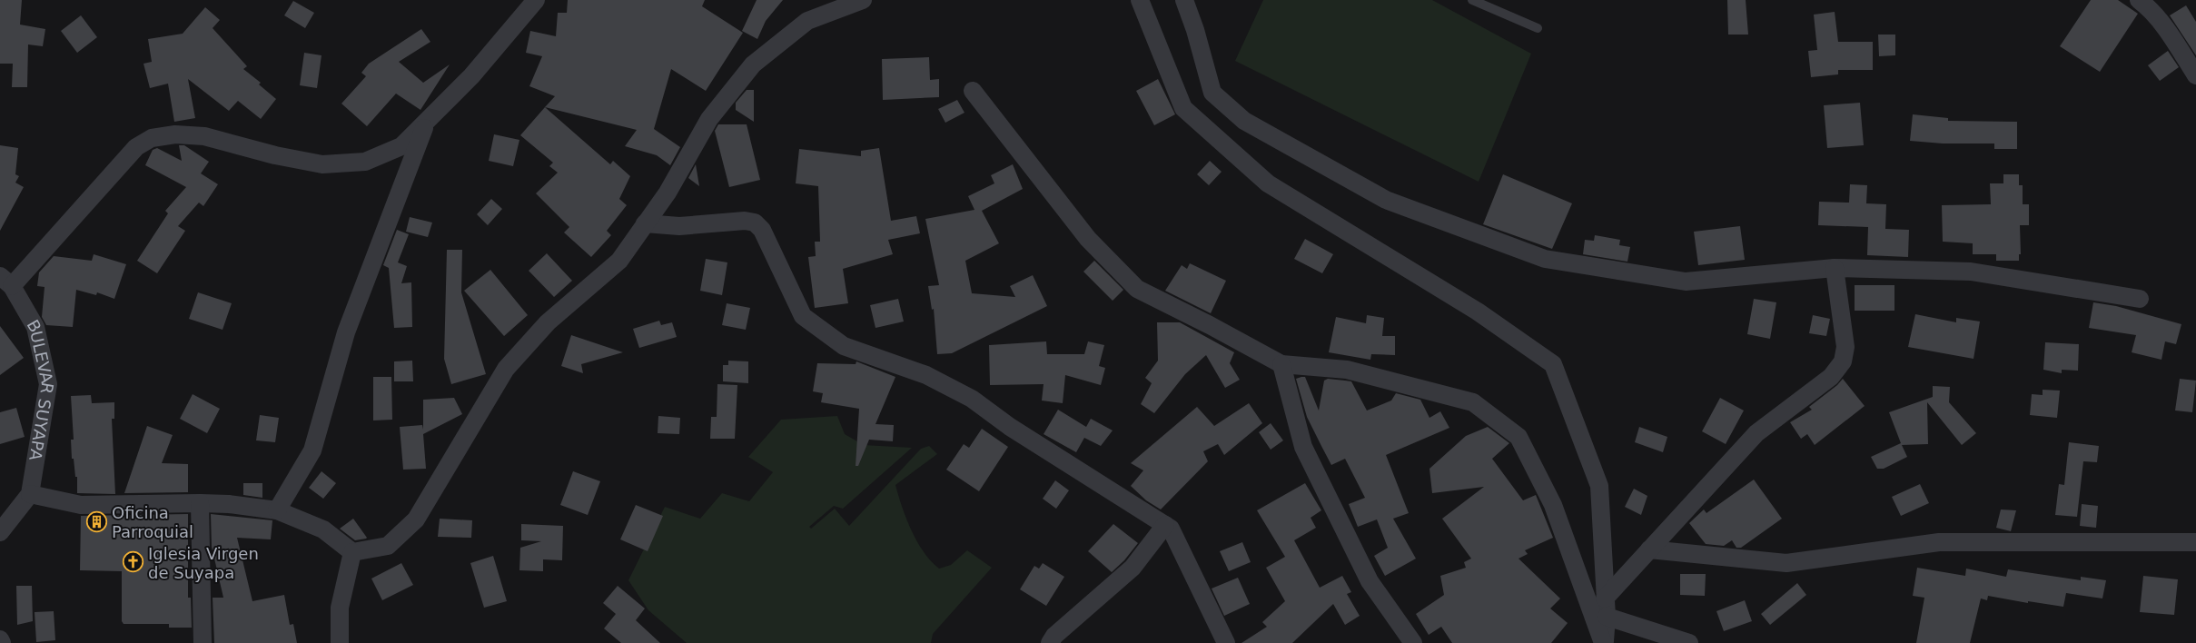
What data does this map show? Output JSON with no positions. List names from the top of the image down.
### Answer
{
  "streets": {
    "street": ["BULEVAR SUYAPA"]
  },
  "places": {
    "building": ["Oficina Parroquial"],
    "church": ["Iglesia Virgen de Suyapa"]
  }
}
